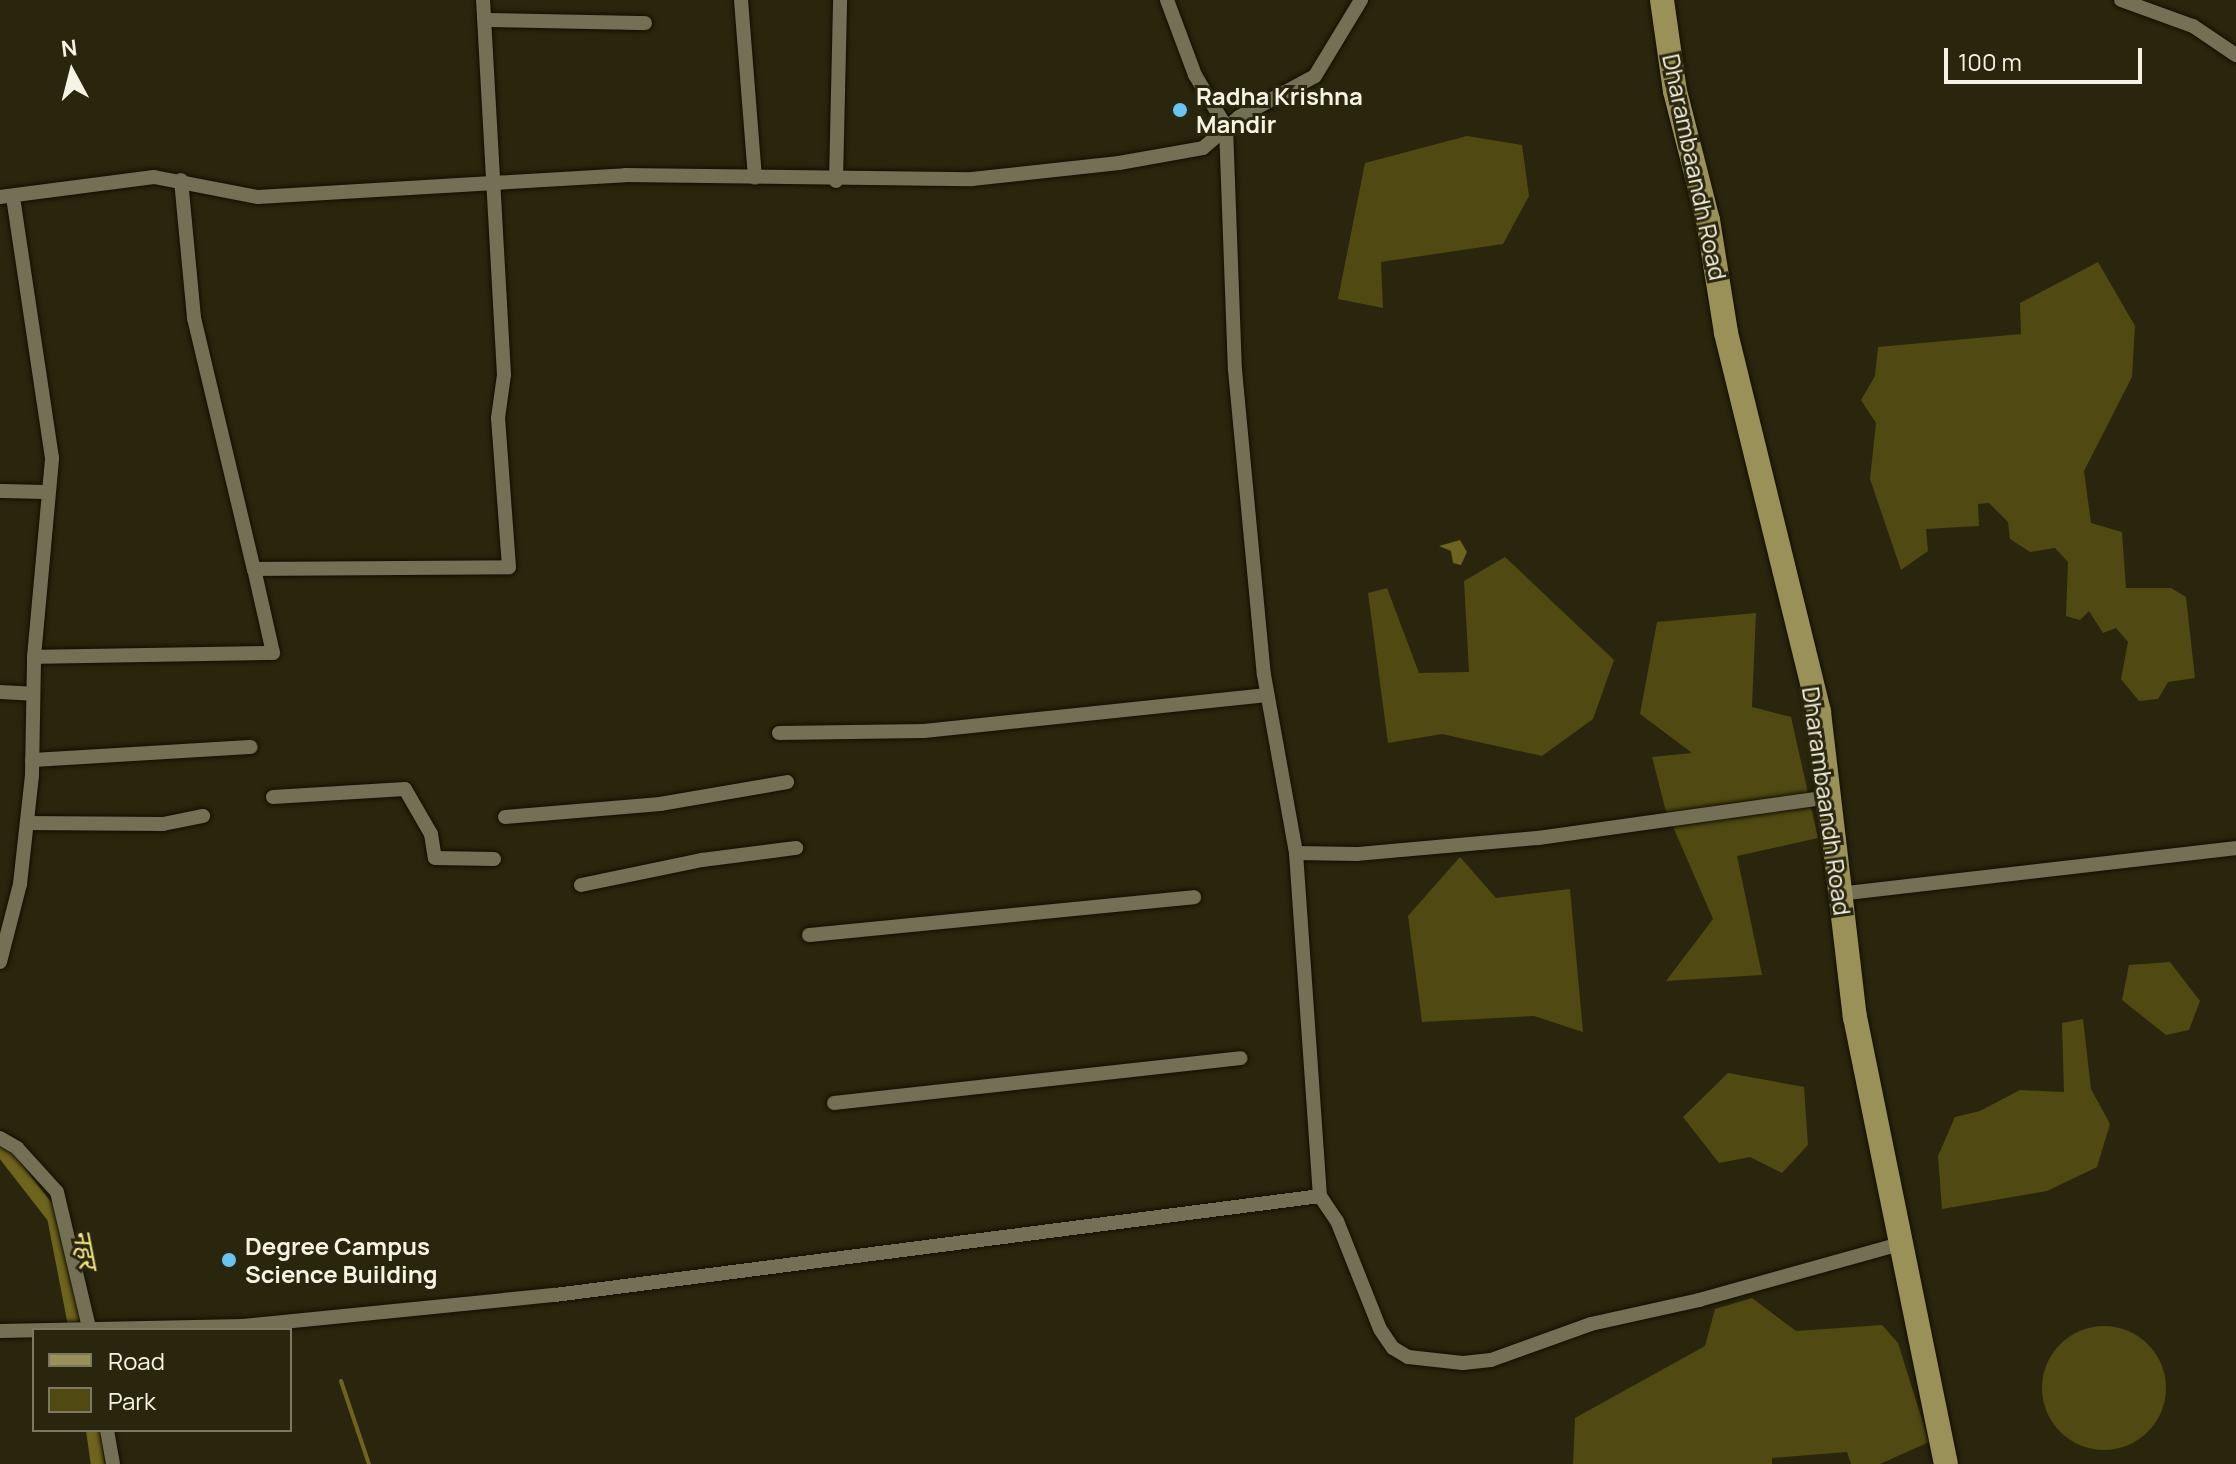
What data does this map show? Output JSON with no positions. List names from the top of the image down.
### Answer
{
  "streets": {
    "main road": ["Dharambaandh Road"]
  },
  "water": ["नहर"],
  "places": ["Radha Krishna Mandir", "Degree Campus Science Building"],
  "legend": ["Road", "Park"],
  "scale_bar": "100 m",
  "north": "top"
}
